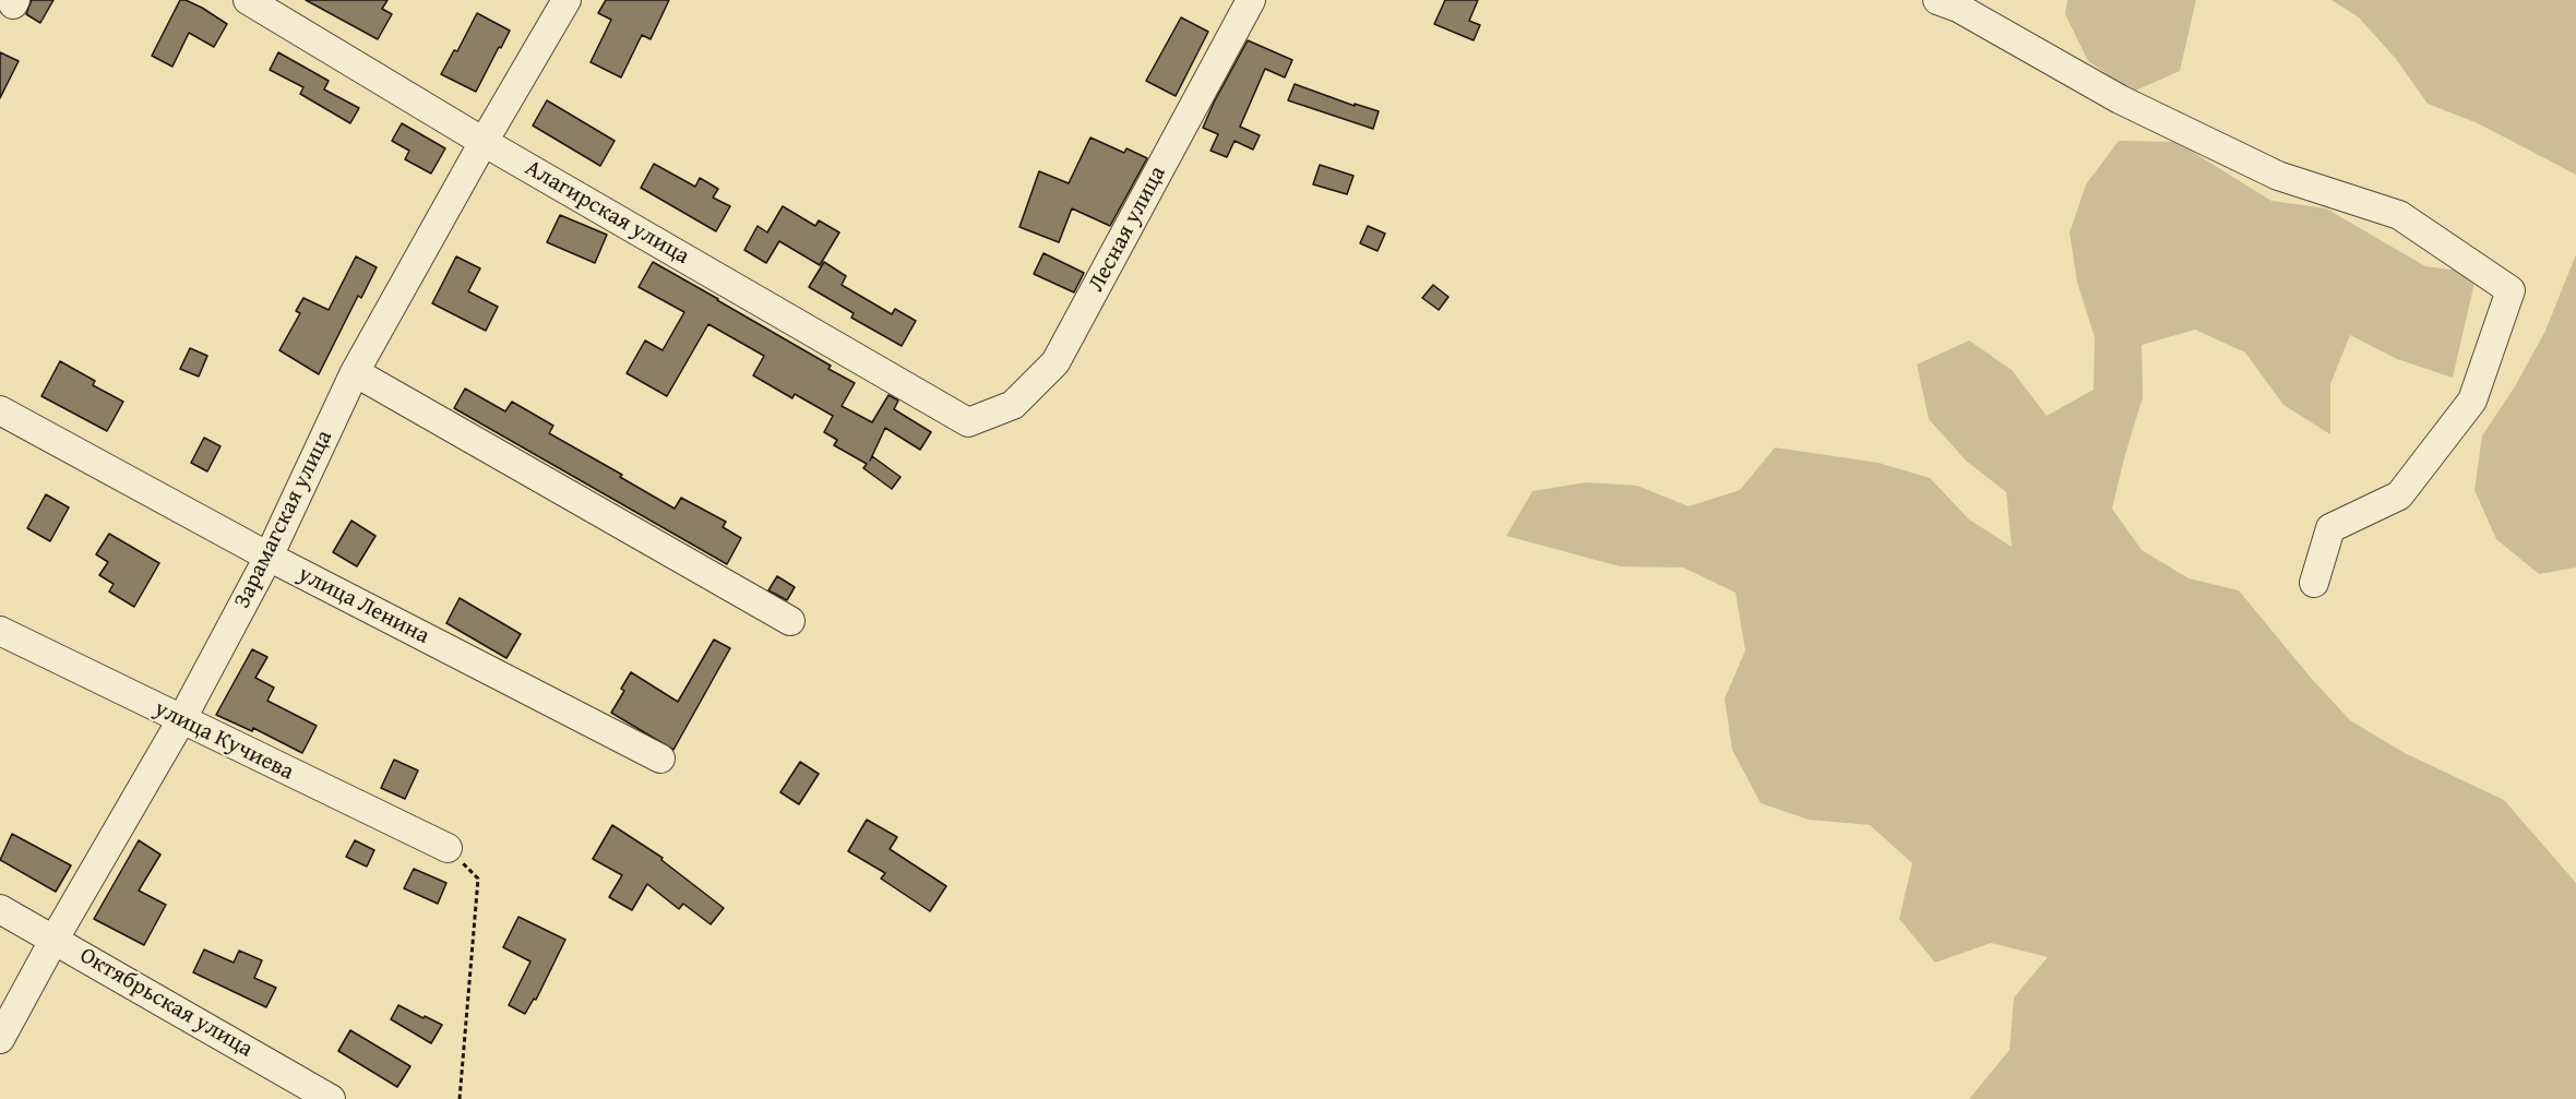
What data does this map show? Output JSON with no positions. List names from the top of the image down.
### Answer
{
  "streets": {
    "street": [
      "Алагирская улица",
      "Лесная улица",
      "Зарамагская улица",
      "улица Ленина",
      "улица Кучиева",
      "Октябрьская улица"
    ]
  },
  "crossings": [
    ["Алагирская улица", "Лесная улица"],
    ["Алагирская улица", "Зарамагская улица"],
    ["Зарамагская улица", "улица Ленина"],
    ["Зарамагская улица", "улица Кучиева"],
    ["Зарамагская улица", "Октябрьская улица"]
  ]
}
